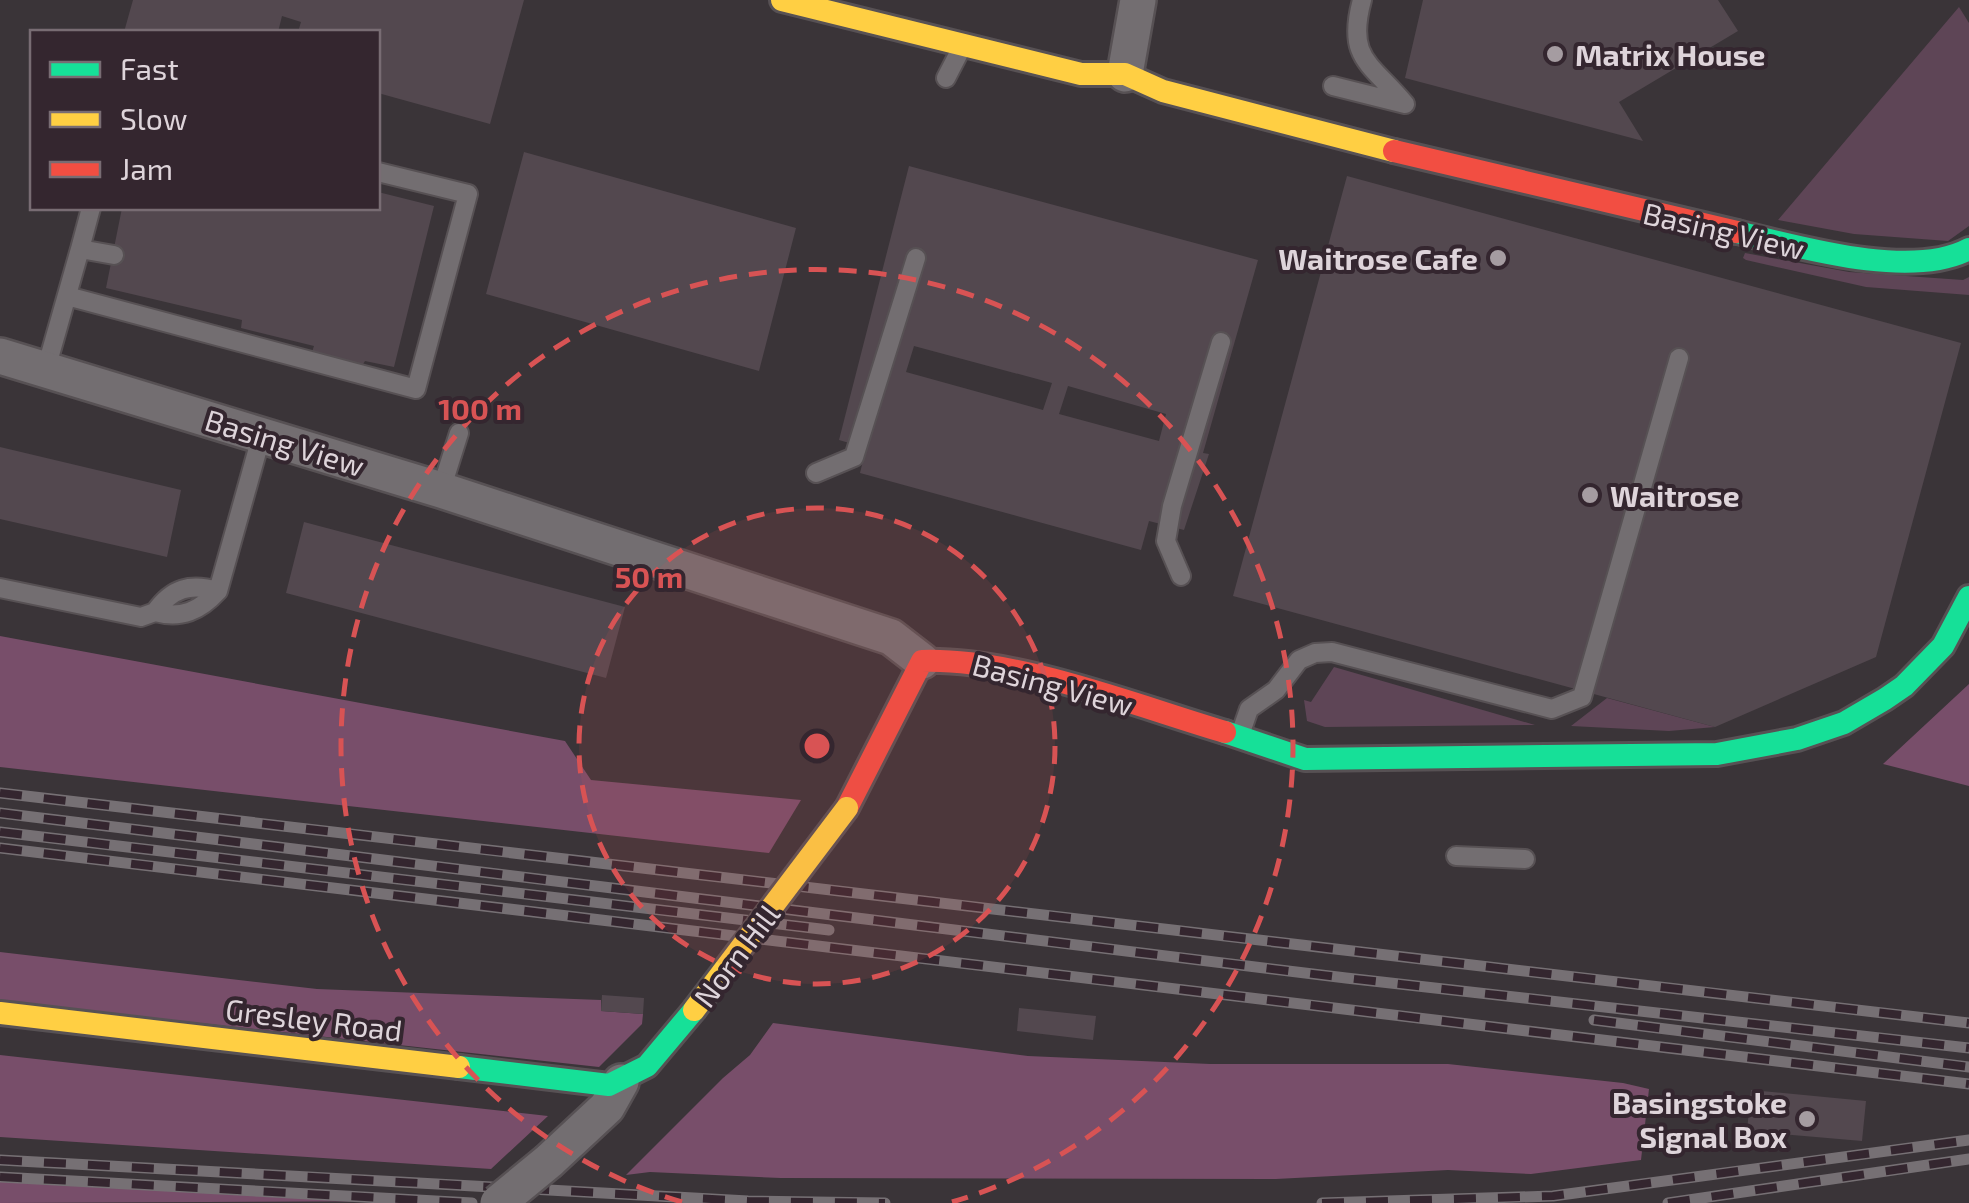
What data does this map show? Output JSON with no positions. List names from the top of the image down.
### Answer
{
  "streets": {
    "street": ["Basing View", "Norn Hill", "Gresley Road"]
  },
  "crossings": [
    ["Basing View", "Norn Hill"],
    ["Norn Hill", "Gresley Road"]
  ],
  "places": [
    "Matrix House",
    "Waitrose Cafe",
    "Waitrose",
    "Basingstoke Signal Box"
  ],
  "legend": ["Fast", "Slow", "Jam"],
  "rings": ["100 m", "50 m"]
}
